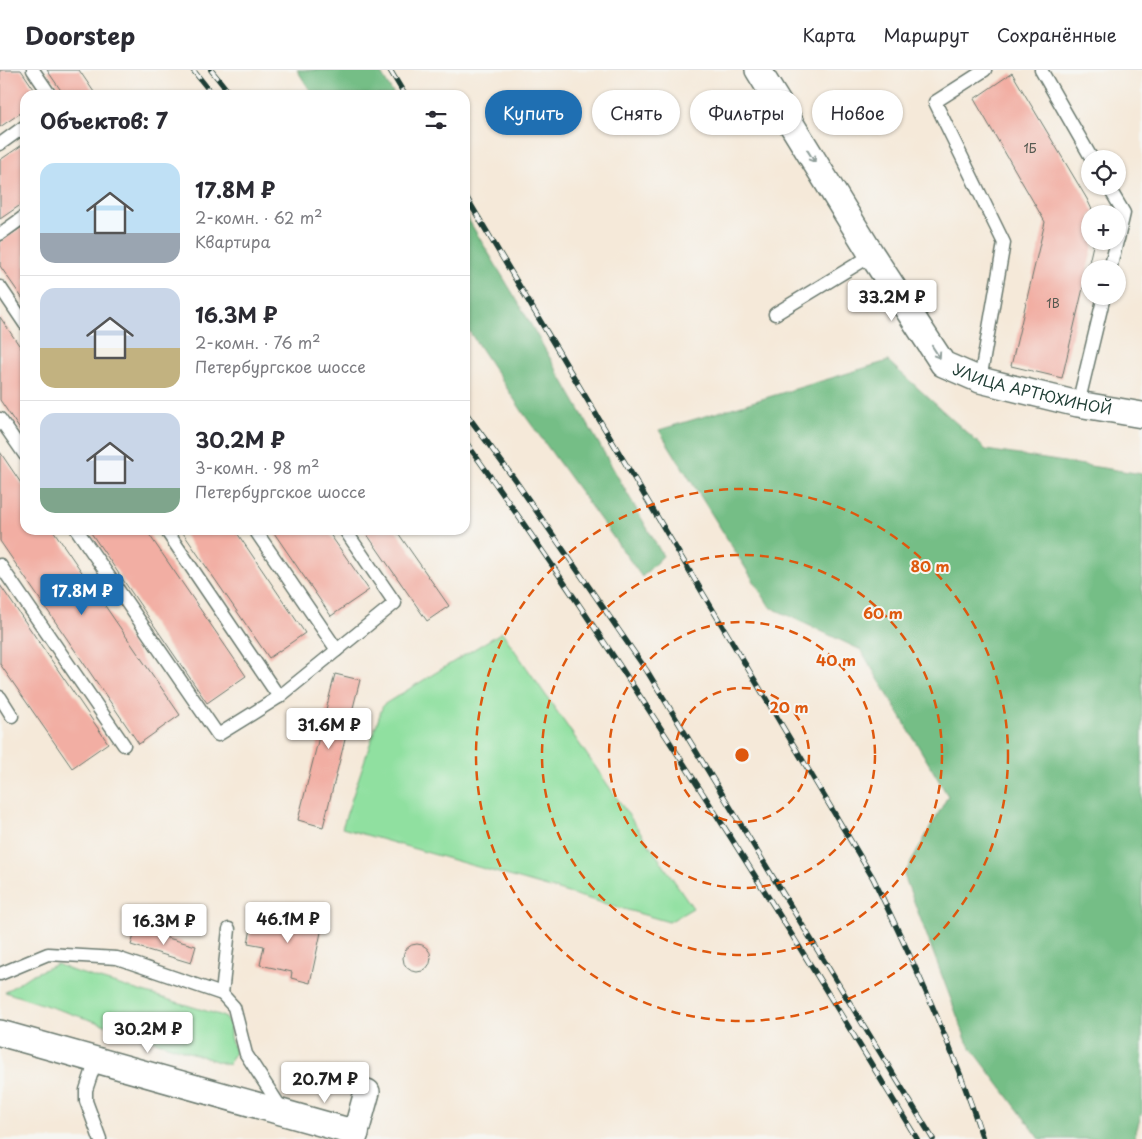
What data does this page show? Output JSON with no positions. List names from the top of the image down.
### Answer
{
  "streets": {
    "street": ["УЛИЦА АРТЮХИНОЙ"]
  },
  "one_way": ["УЛИЦА АРТЮХИНОЙ"],
  "house_numbers": ["1Б", "1В"],
  "page": {
    "header": "Doorstep",
    "nav": ["Карта", "Маршрут", "Сохранённые"],
    "chip": [
      "Купить",
      "Снять",
      "Фильтры",
      "Новое"
    ],
    "heading": "Объектов: 7",
    "map_buttons": ["+", "−"],
    "list": [
      {
        "name": "17.8M ₽",
        "note": "2-комн. · 62 m² · Квартира"
      },
      {
        "name": "16.3M ₽",
        "note": "2-комн. · 76 m² · Петербургское шоссе"
      },
      {
        "name": "30.2M ₽",
        "note": "3-комн. · 98 m² · Петербургское шоссе"
      }
    ],
    "price": [
      "33.2M ₽",
      "17.8M ₽",
      "31.6M ₽",
      "46.1M ₽",
      "16.3M ₽",
      "30.2M ₽",
      "20.7M ₽"
    ]
  },
  "rings": [
    "80 m",
    "60 m",
    "40 m",
    "20 m"
  ]
}
